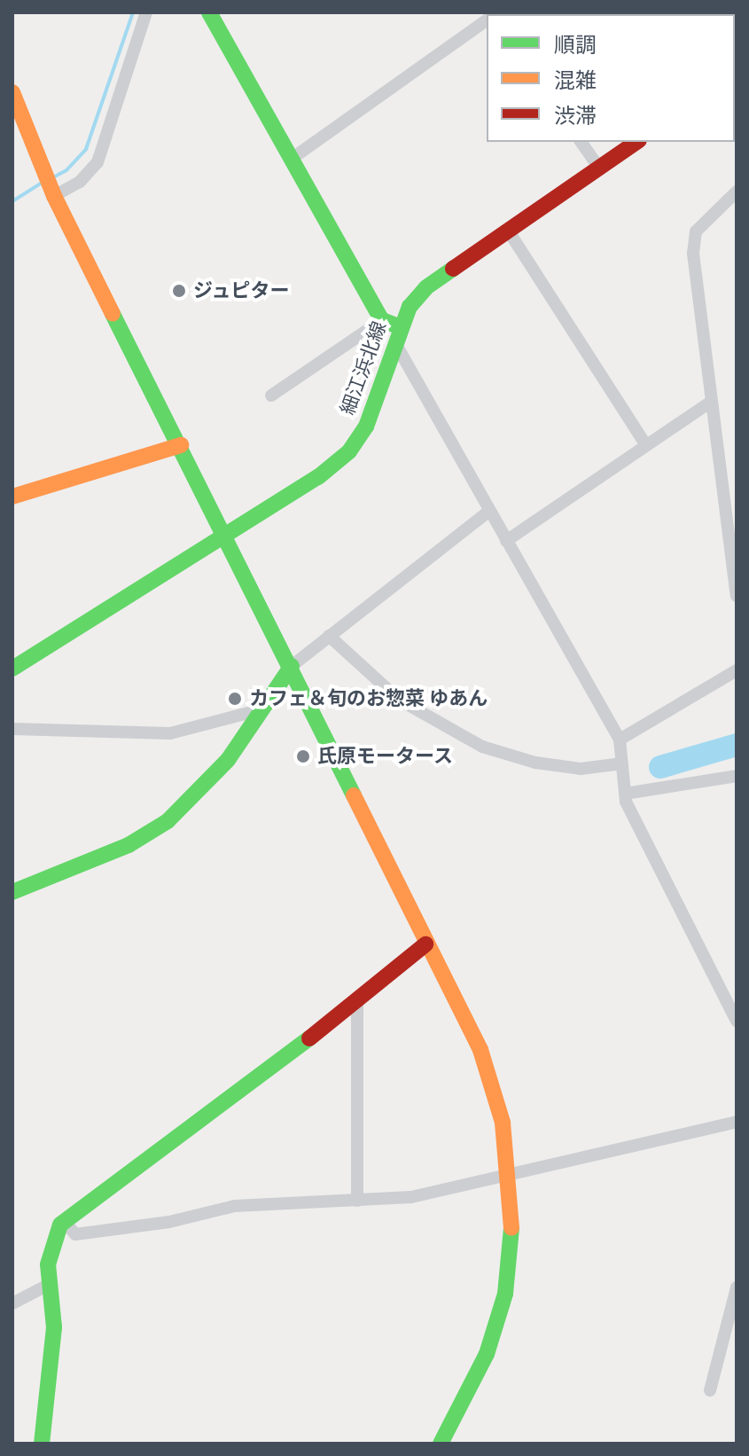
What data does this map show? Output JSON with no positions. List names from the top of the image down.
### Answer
{
  "streets": {
    "street": ["細江浜北線"]
  },
  "places": ["ジュピター", "カフェ＆旬のお惣菜 ゆあん", "氏原モータース"],
  "legend": ["順調", "混雑", "渋滞"]
}
